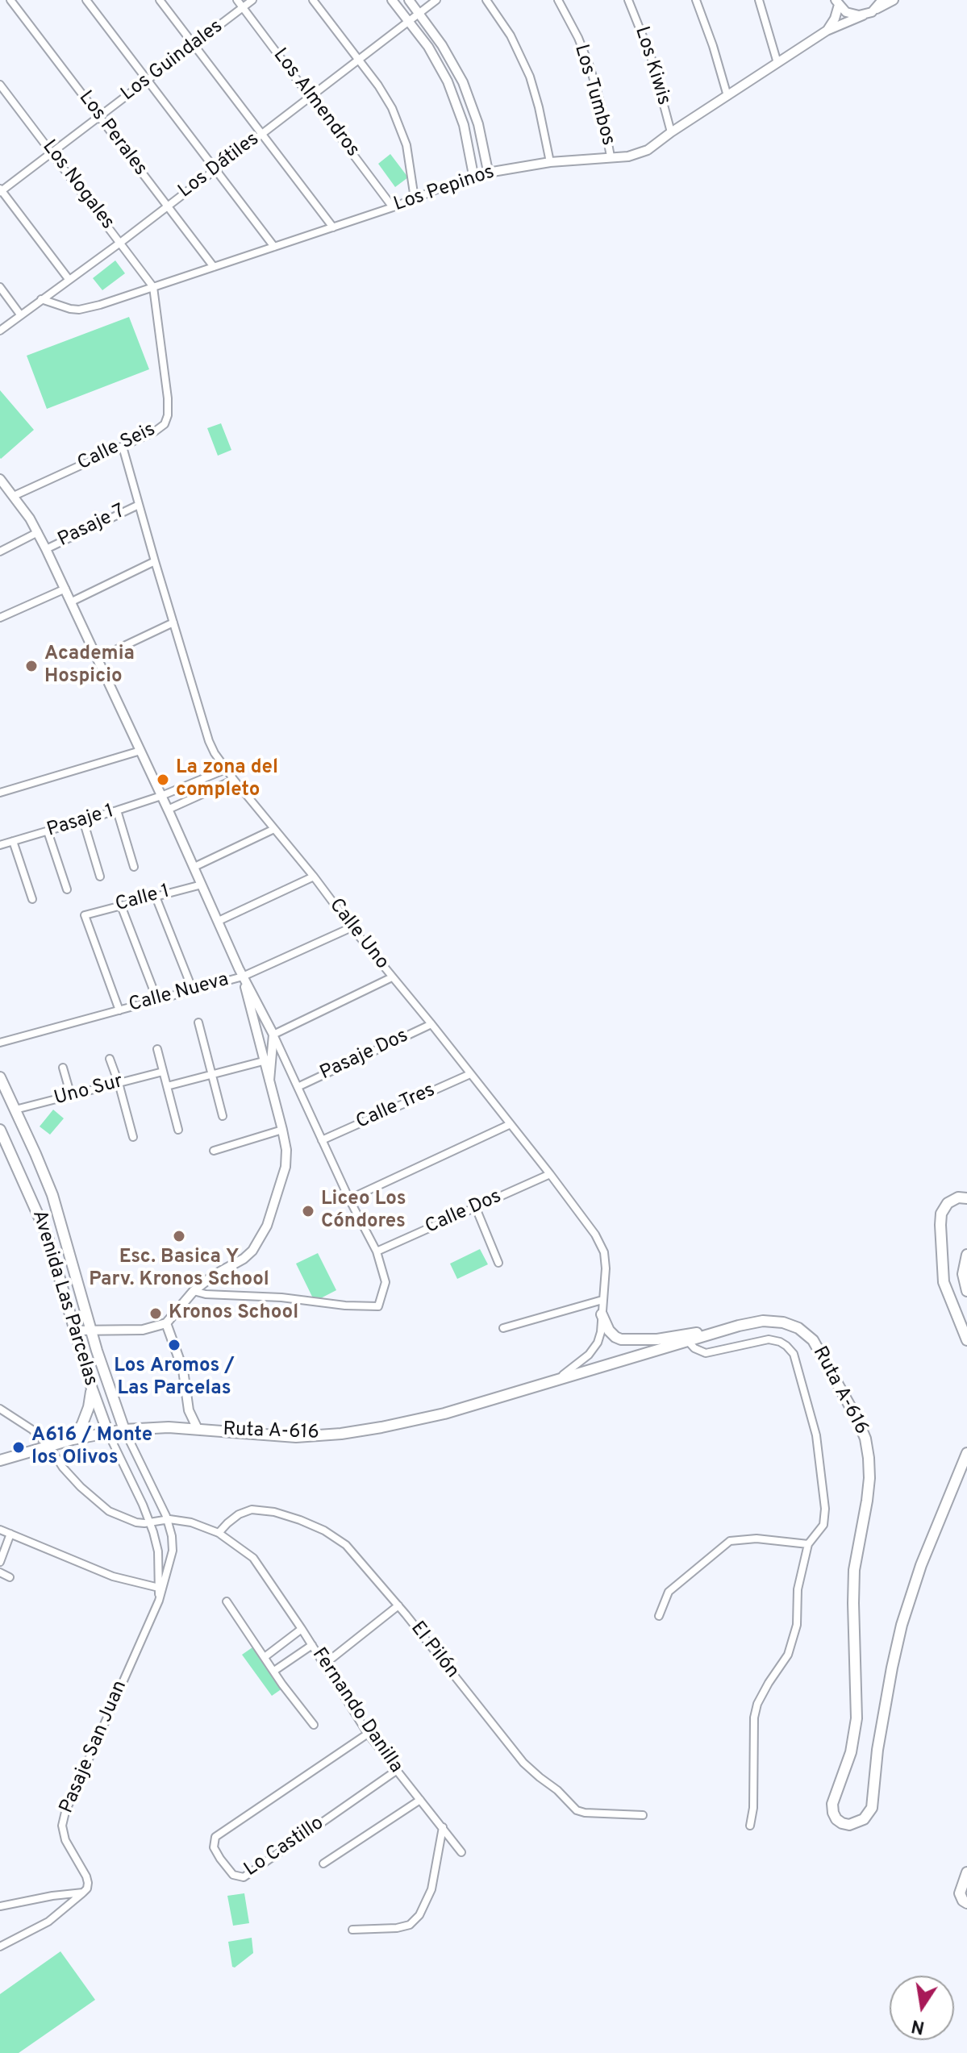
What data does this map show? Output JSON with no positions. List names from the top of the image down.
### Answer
{
  "streets": {
    "main road": ["Avenida Las Parcelas", "Ruta A-616"],
    "street": [
      "Los Guindales",
      "Los Kiwis",
      "Los Tumbos",
      "Los Almendros",
      "Los Perales",
      "Los Dátiles",
      "Los Nogales",
      "Los Pepinos",
      "Calle Seis",
      "Pasaje 7",
      "Pasaje 1",
      "Calle 1",
      "Calle Uno",
      "Calle Nueva",
      "Pasaje Dos",
      "Uno Sur",
      "Calle Tres",
      "Calle Dos",
      "El Pilón",
      "Fernando Danilla",
      "Pasaje San Juan",
      "Lo Castillo"
    ]
  },
  "crossings": [
    ["Los Guindales", "Los Almendros"],
    ["Los Guindales", "Los Perales"],
    ["Los Guindales", "Los Nogales"],
    ["Los Kiwis", "Los Pepinos"],
    ["Los Tumbos", "Los Pepinos"],
    ["Los Almendros", "Los Dátiles"],
    ["Los Almendros", "Los Pepinos"],
    ["Los Perales", "Los Dátiles"],
    ["Los Perales", "Los Pepinos"],
    ["Los Dátiles", "Los Nogales"],
    ["Los Dátiles", "Los Pepinos"],
    ["Los Nogales", "Los Pepinos"],
    ["Los Nogales", "Calle Seis"],
    ["Los Pepinos", "Calle Seis"],
    ["Calle Seis", "Calle Uno"],
    ["Pasaje 7", "Calle Uno"],
    ["Pasaje 1", "Calle Uno"],
    ["Calle 1", "Calle Nueva"],
    ["Calle Uno", "Calle Nueva"],
    ["Calle Uno", "Pasaje Dos"],
    ["Calle Uno", "Calle Tres"],
    ["Calle Uno", "Calle Dos"],
    ["Calle Uno", "Ruta A-616"],
    ["Uno Sur", "Avenida Las Parcelas"],
    ["Avenida Las Parcelas", "Ruta A-616"],
    ["Avenida Las Parcelas", "Pasaje San Juan"],
    ["Ruta A-616", "Pasaje San Juan"],
    ["El Pilón", "Fernando Danilla"],
    ["Fernando Danilla", "Lo Castillo"]
  ],
  "places": [
    "Academia Hospicio",
    "La zona del completo",
    "Liceo Los Cóndores",
    "Esc. Basica Y Parv. Kronos School",
    "Kronos School",
    "Los Aromos / Las Parcelas",
    "A616 / Monte los Olivos"
  ],
  "north": "bottom"
}
